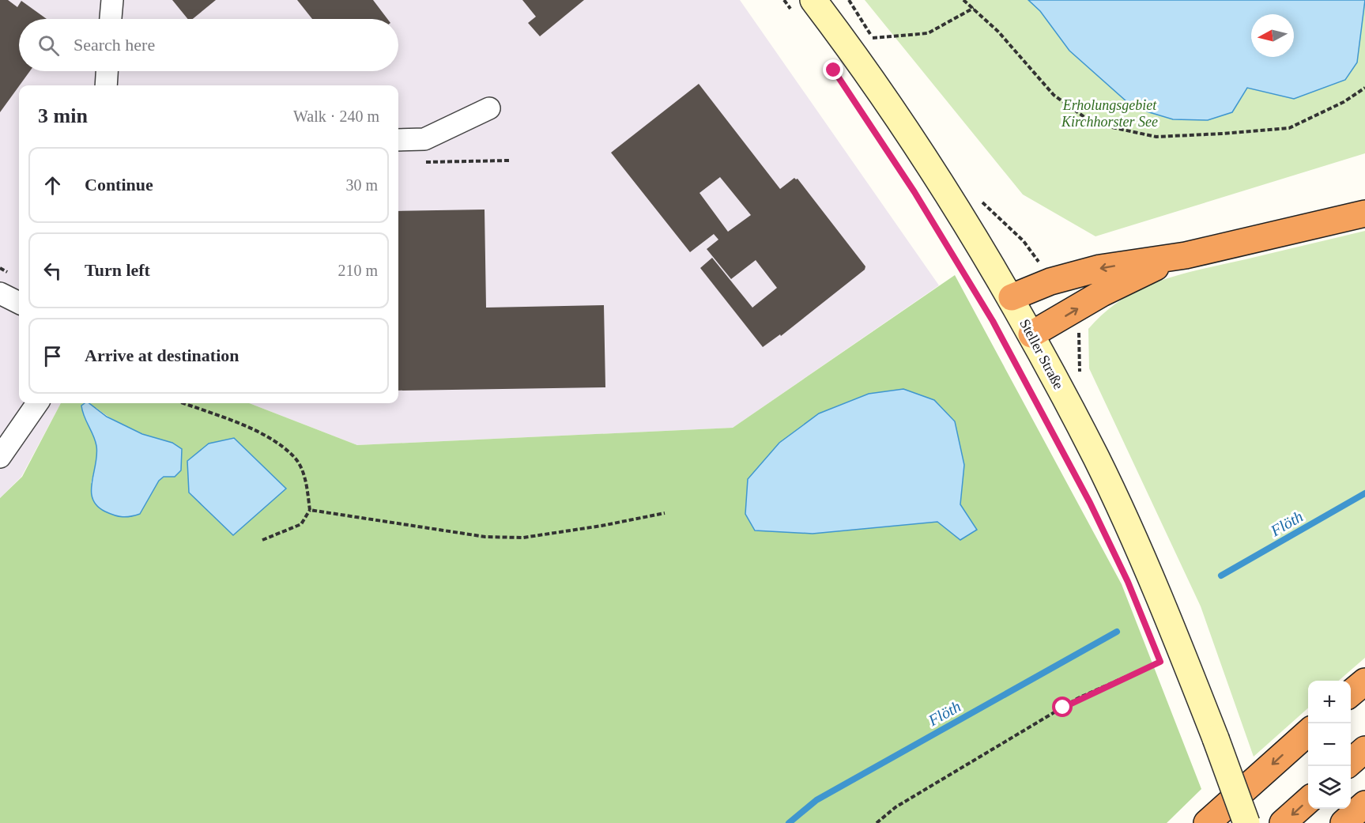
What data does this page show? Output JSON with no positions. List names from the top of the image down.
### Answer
{
  "streets": {
    "main road": ["Steller Straße"]
  },
  "water": ["Flöth"],
  "parks": ["Erholungsgebiet Kirchhorster See"],
  "north": "left",
  "page": {
    "search": "Search here",
    "heading": ["3 min", "Walk · 240 m"],
    "list": [
      ["Continue", "30 m"],
      ["Turn left", "210 m"],
      "Arrive at destination"
    ],
    "map_buttons": ["+", "−"]
  }
}
